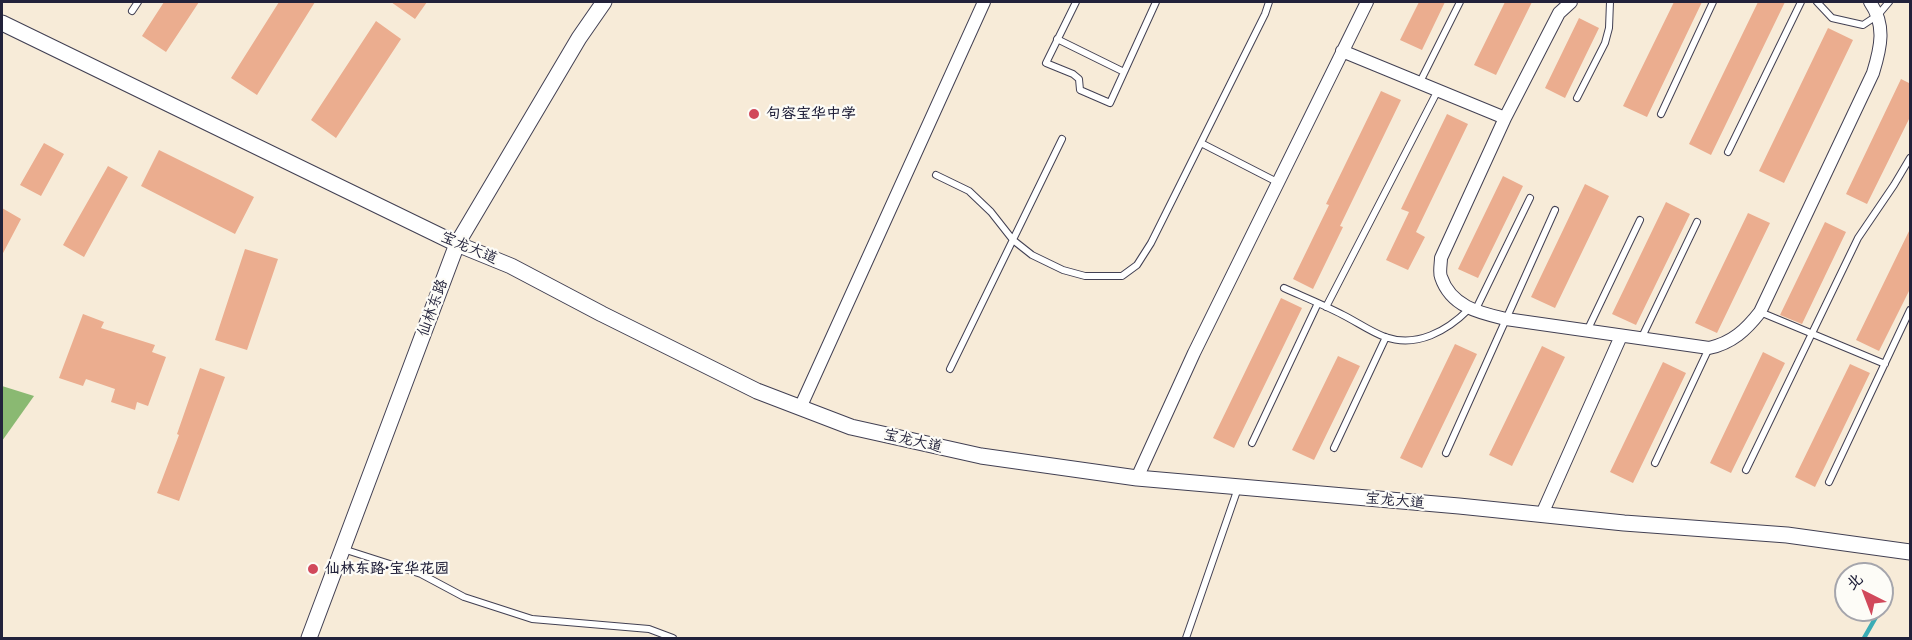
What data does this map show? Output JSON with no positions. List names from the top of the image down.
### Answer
{
  "streets": {
    "street": ["宝龙大道", "仙林东路"]
  },
  "crossings": [
    ["宝龙大道", "仙林东路"]
  ],
  "places": ["句容宝华中学", "仙林东路·宝华花园"],
  "north": "top left"
}
